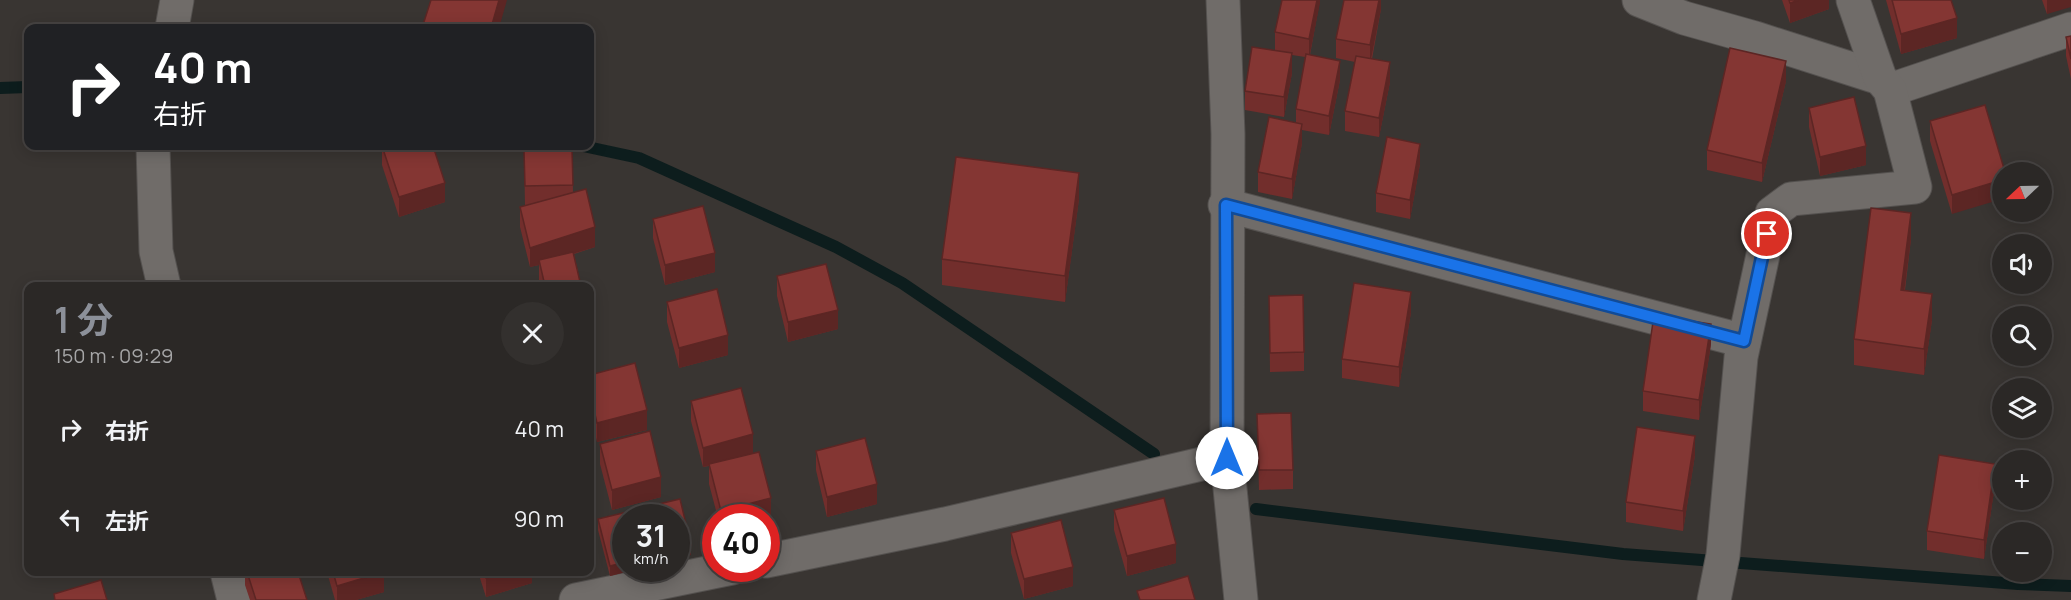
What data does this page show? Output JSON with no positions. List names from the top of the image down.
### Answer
{
  "north": "left",
  "page": {
    "turn": ["40 m", "右折"],
    "map_buttons": ["+", "−"],
    "heading": ["1 分", "150 m · 09:29"],
    "list": [
      {
        "name": "右折",
        "value": "40 m"
      },
      {
        "name": "左折",
        "value": "90 m"
      }
    ],
    "speed": "31 km/h",
    "limit": "40"
  }
}
